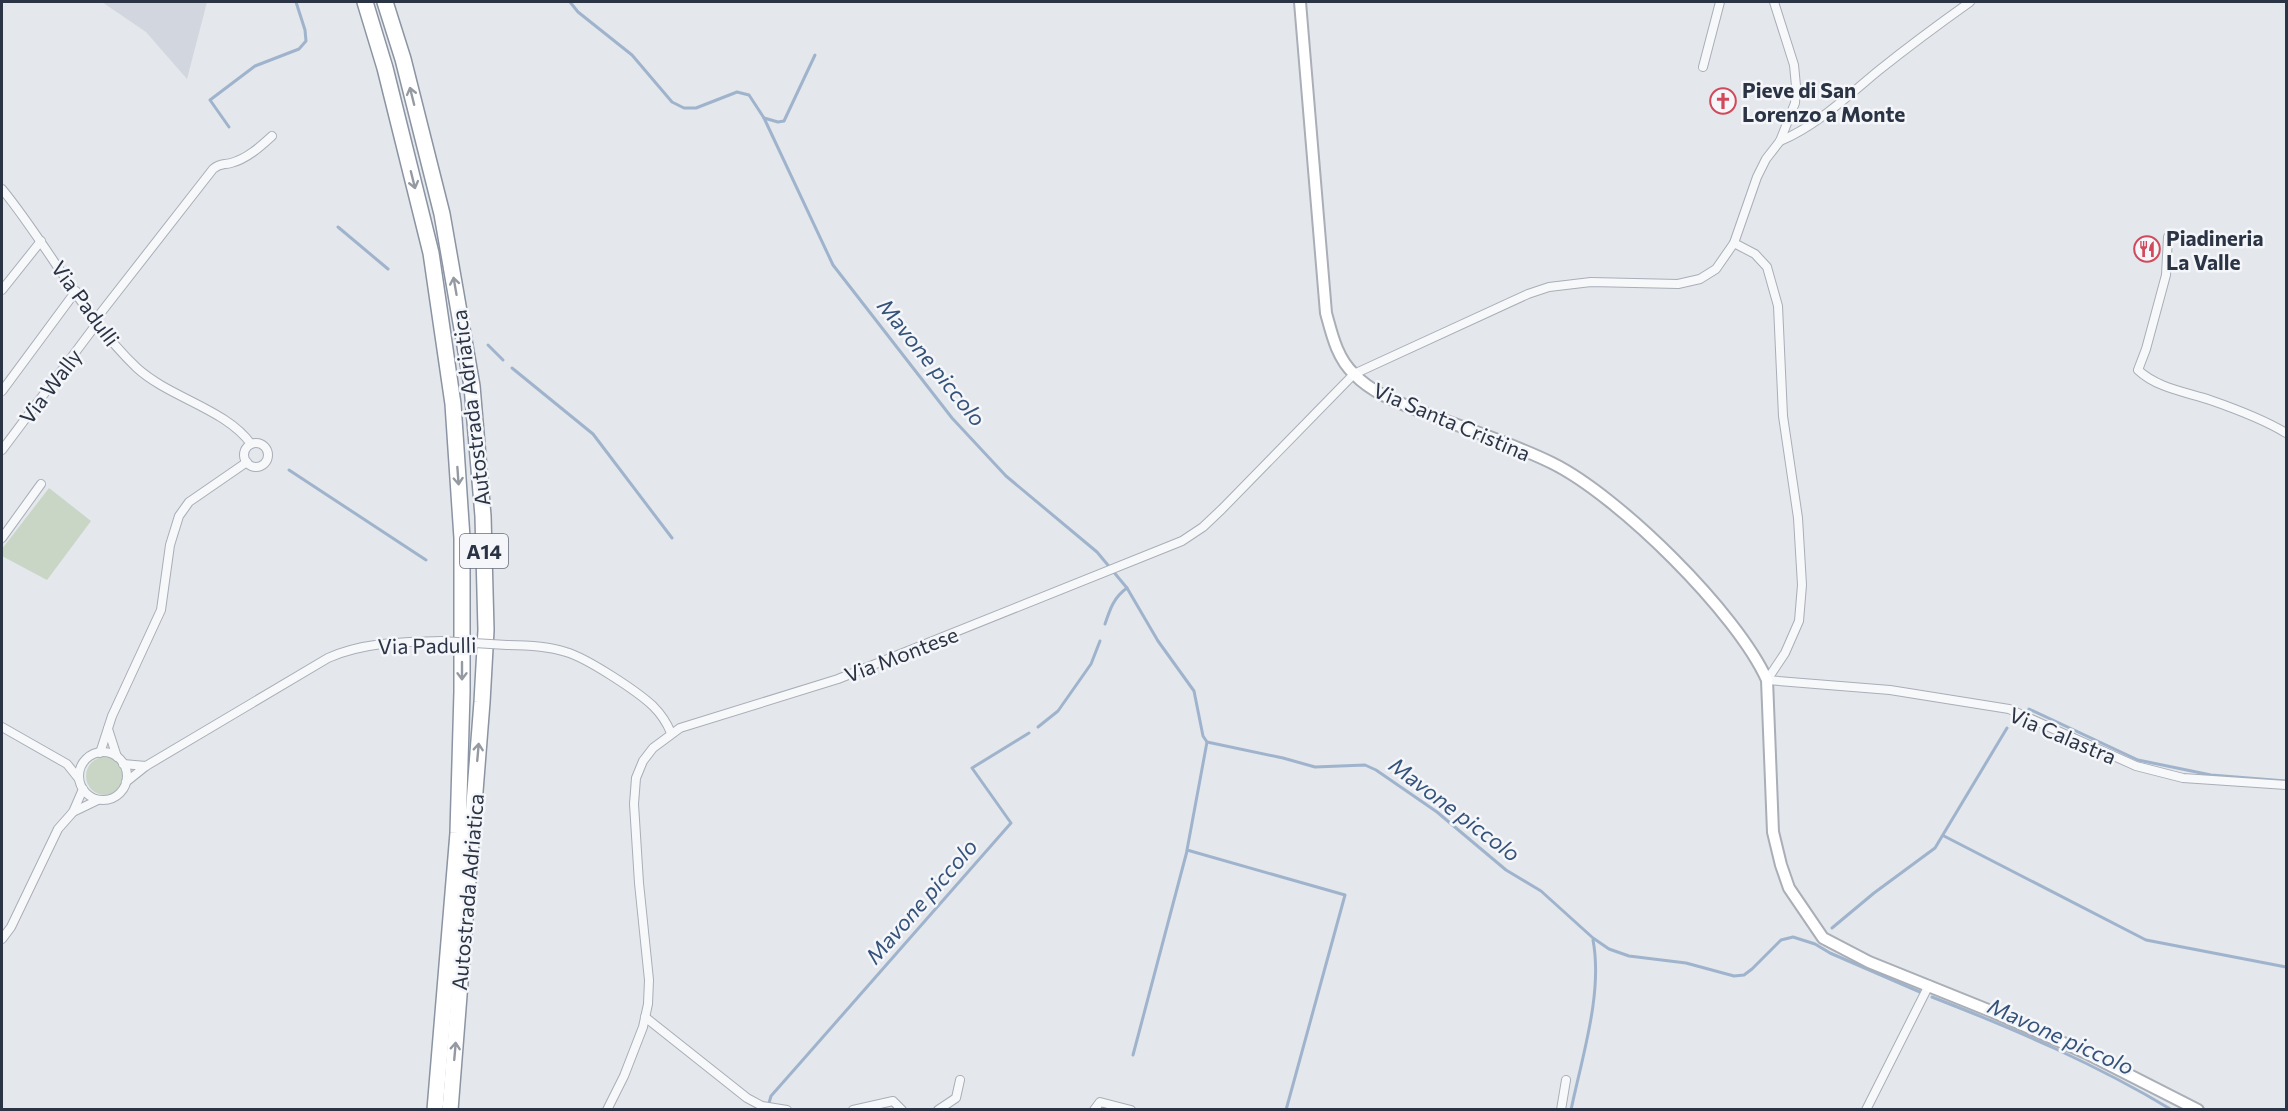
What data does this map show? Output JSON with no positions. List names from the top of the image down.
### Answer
{
  "streets": {
    "highway": ["Autostrada Adriatica", "A14"],
    "street": [
      "Via Padulli",
      "Via Wally",
      "Via Santa Cristina",
      "Via Montese",
      "Via Calastra"
    ]
  },
  "crossings": [
    ["Via Padulli", "Via Wally"],
    ["Via Padulli", "Via Montese"],
    ["Via Santa Cristina", "Via Montese"],
    ["Via Santa Cristina", "Via Calastra"]
  ],
  "water": ["Mavone piccolo"],
  "places": {
    "church": ["Pieve di San Lorenzo a Monte"],
    "restaurant": ["Piadineria La Valle"]
  }
}
